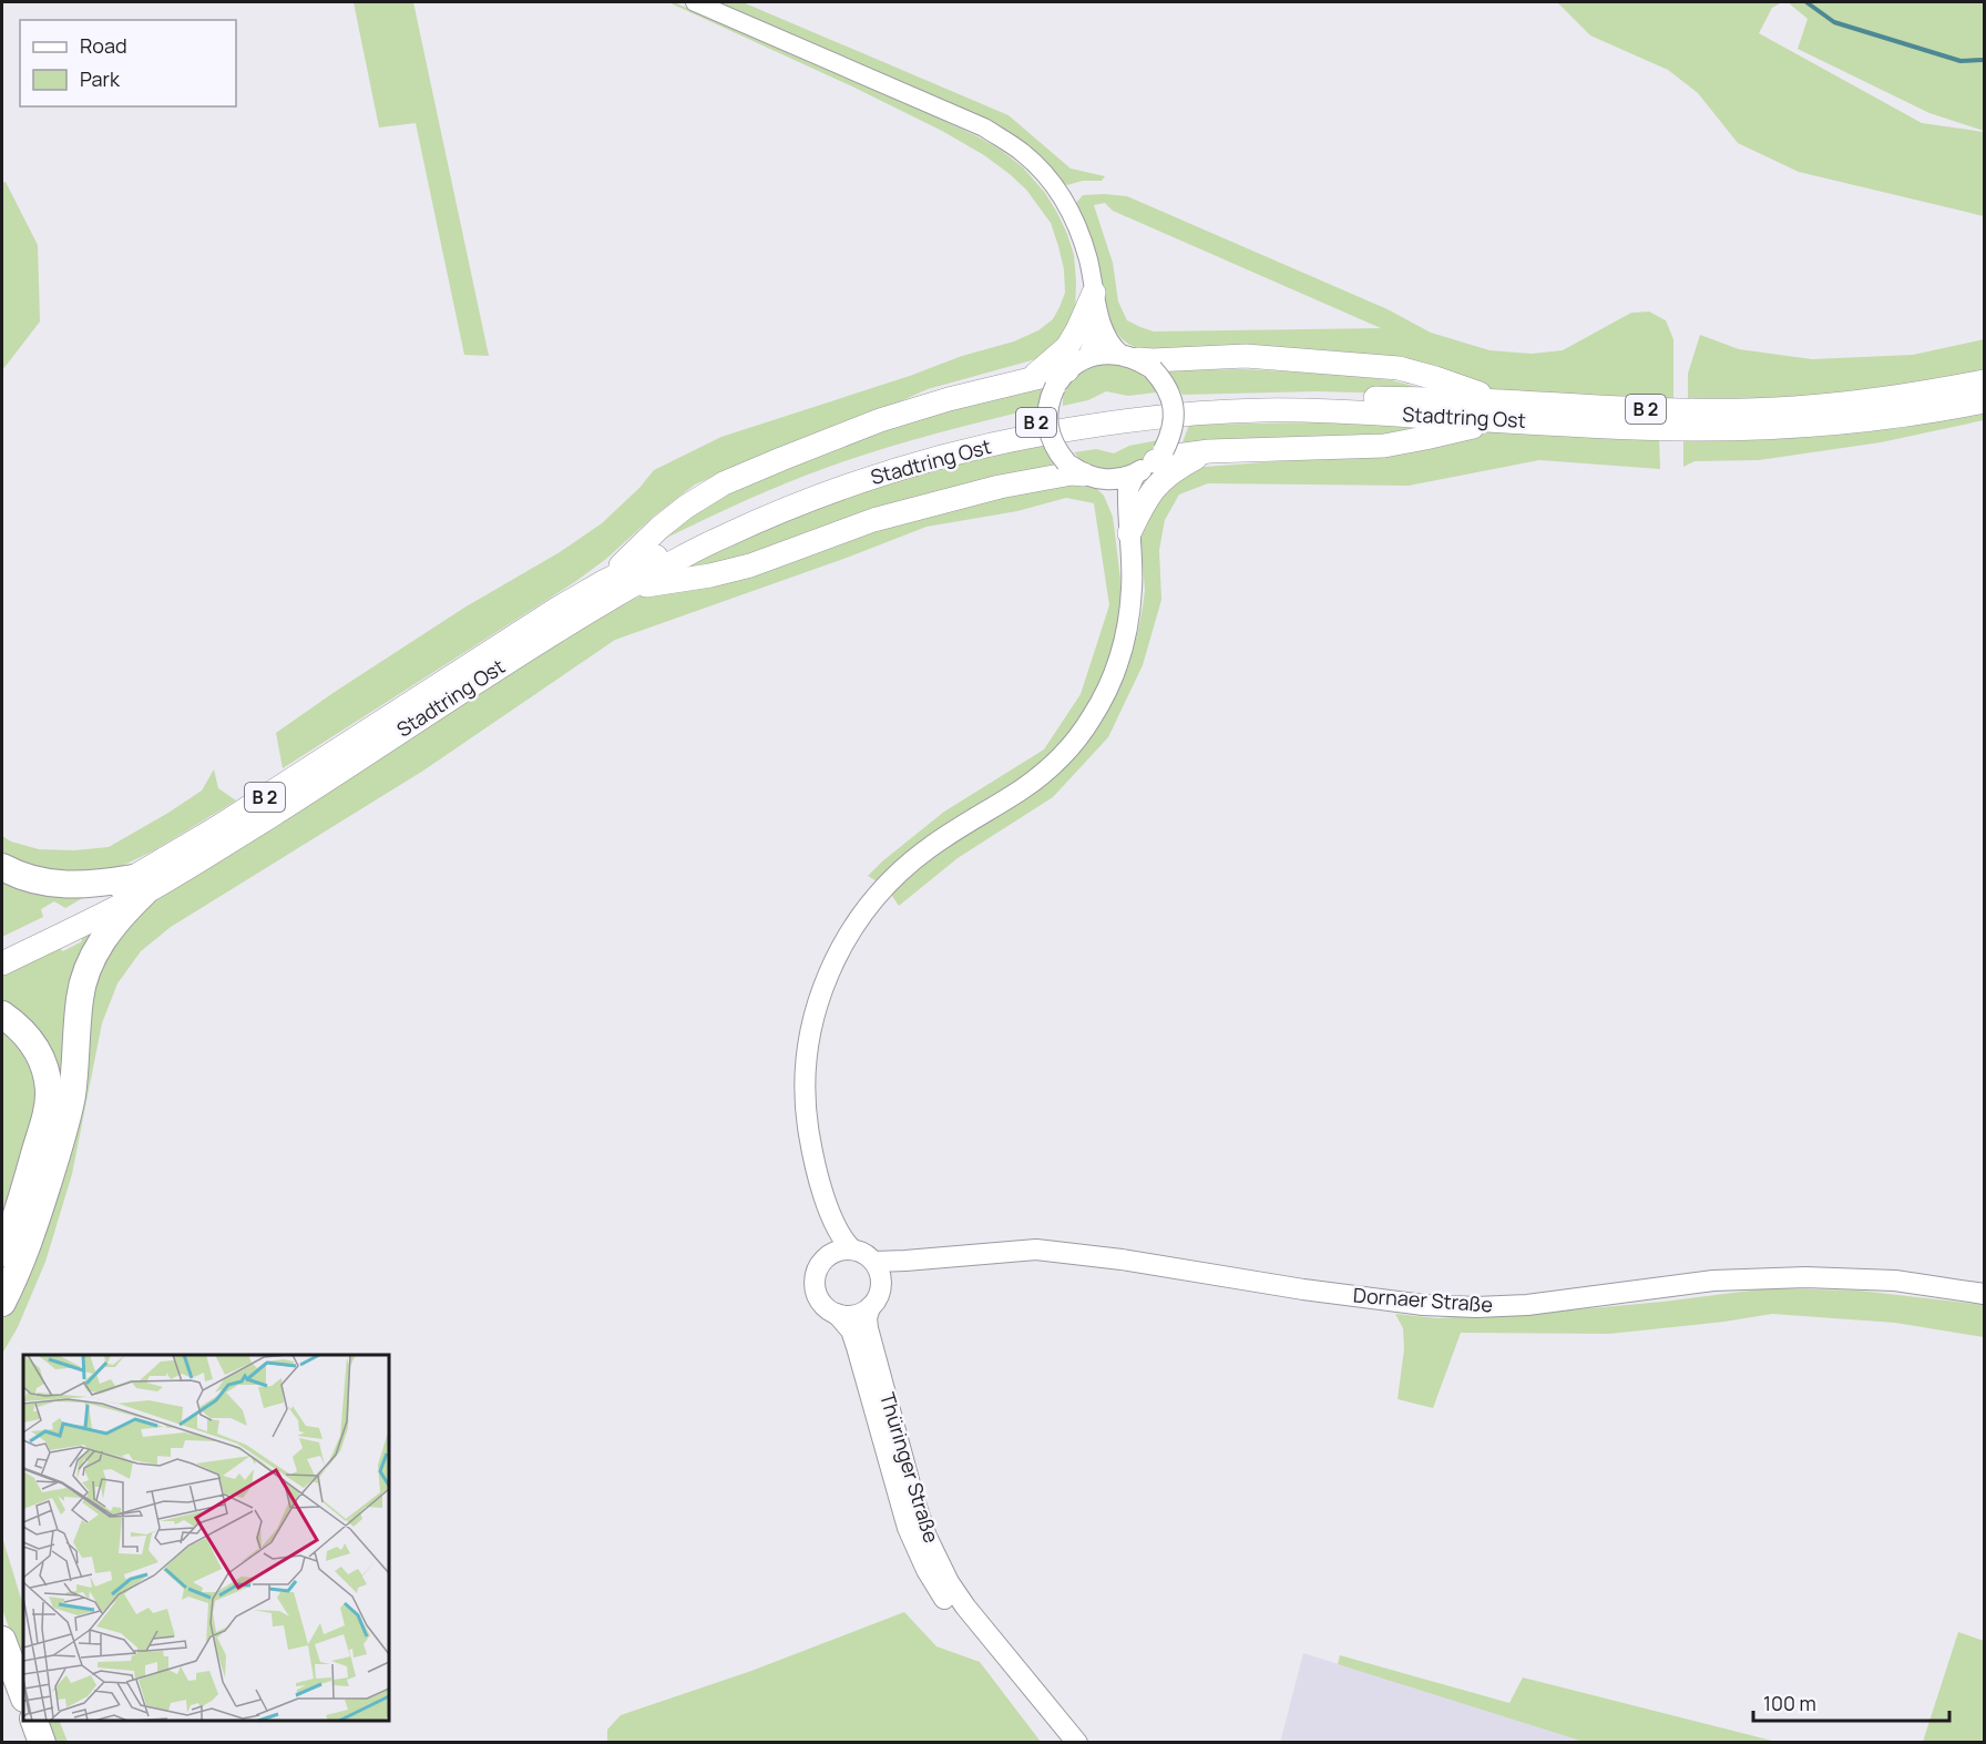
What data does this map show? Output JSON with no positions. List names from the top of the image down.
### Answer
{
  "streets": {
    "highway": ["B 2", "Stadtring Ost"],
    "main road": ["Dornaer Straße", "Thüringer Straße"]
  },
  "crossings": [
    ["B 2", "Stadtring Ost"],
    ["Dornaer Straße", "Thüringer Straße"]
  ],
  "legend": ["Road", "Park"],
  "scale_bar": "100 m"
}
